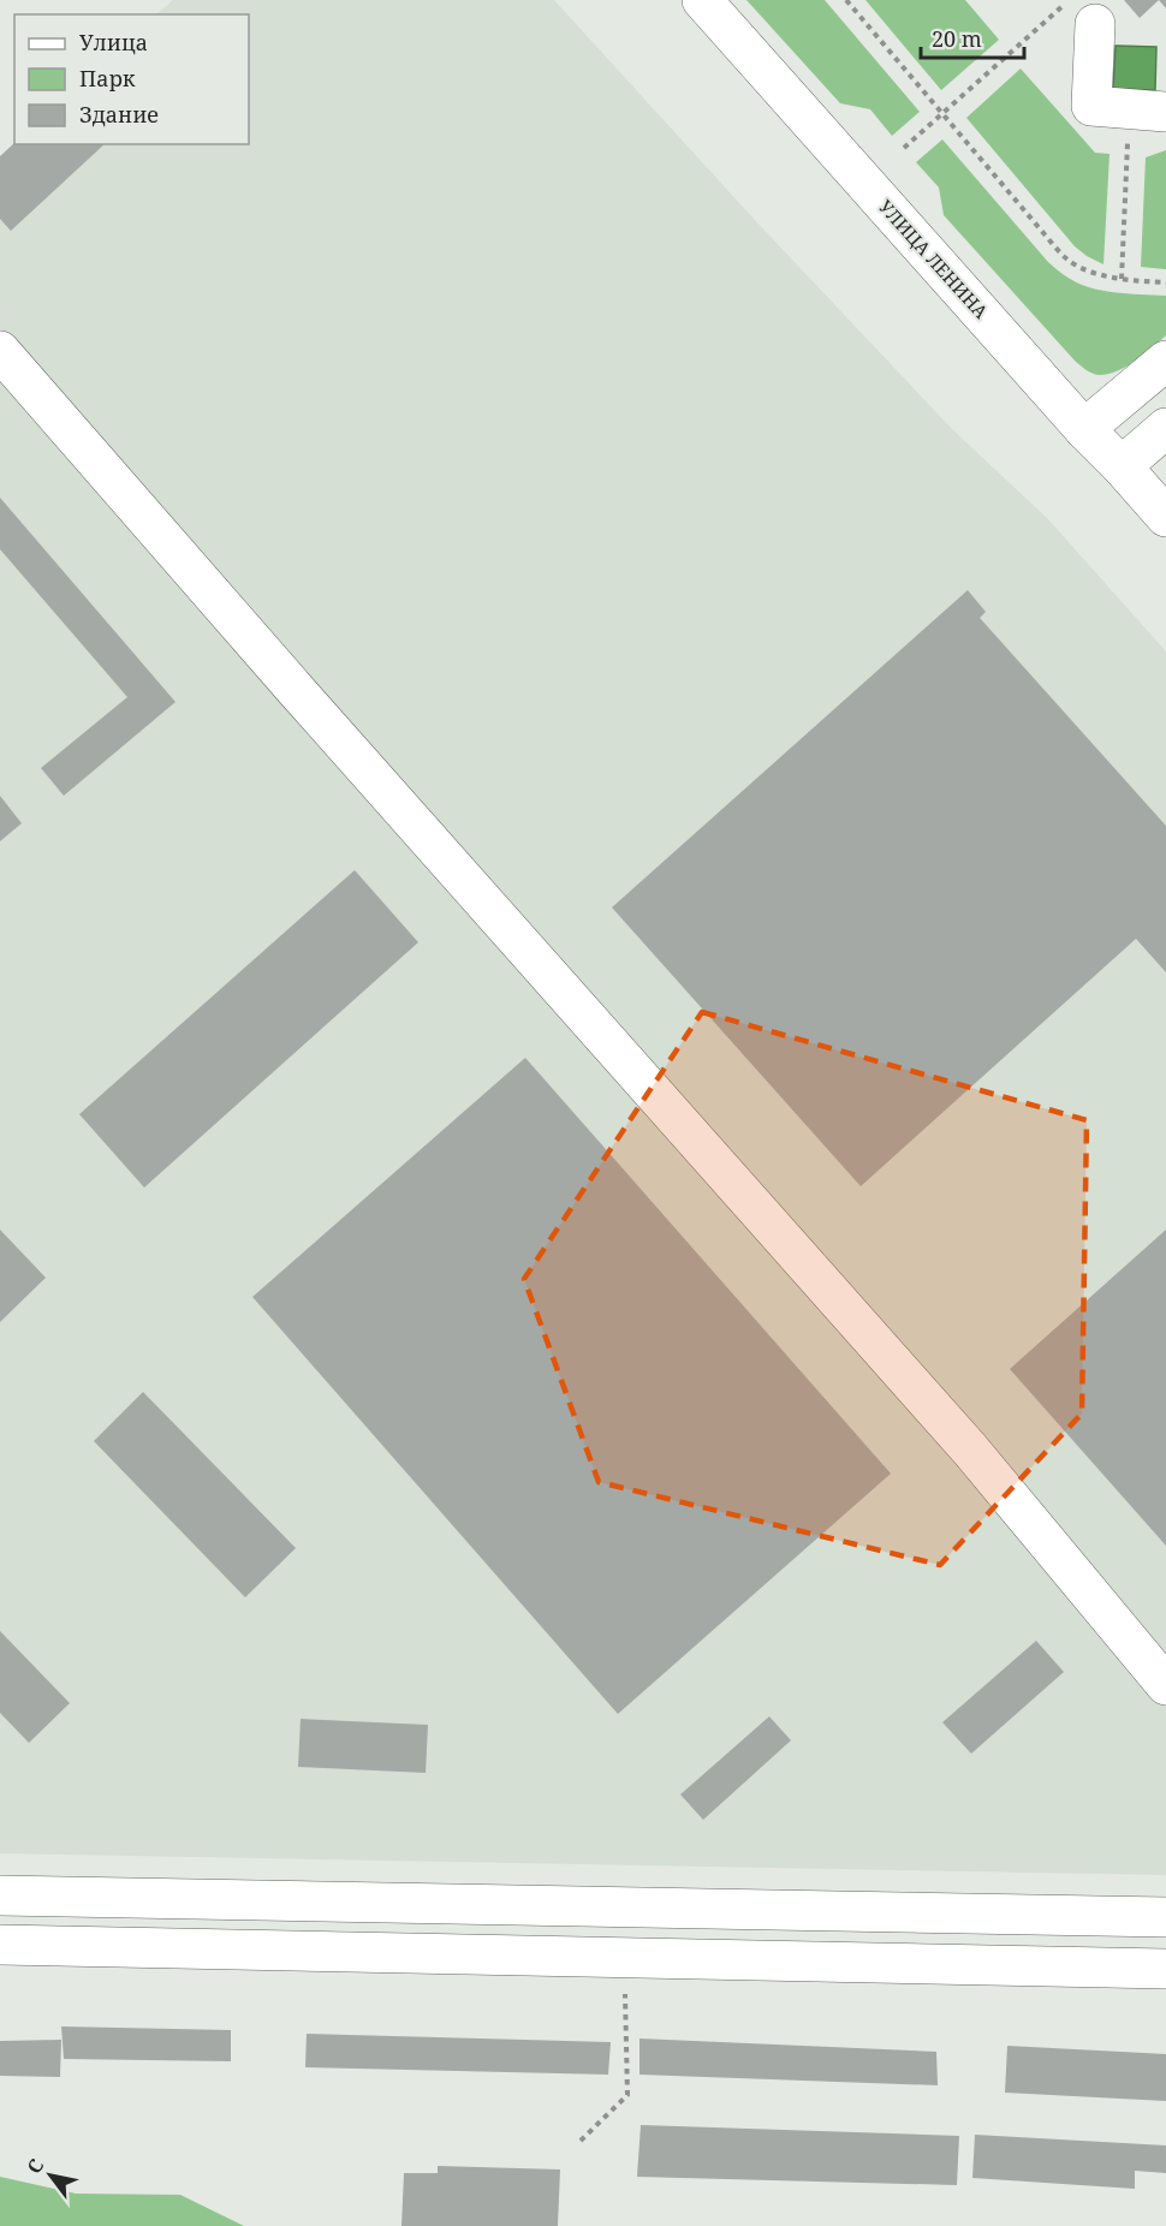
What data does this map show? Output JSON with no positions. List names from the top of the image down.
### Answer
{
  "streets": {
    "street": ["УЛИЦА ЛЕНИНА"]
  },
  "legend": ["Улица", "Парк", "Здание"],
  "scale_bar": "20 m",
  "north": "top left"
}
